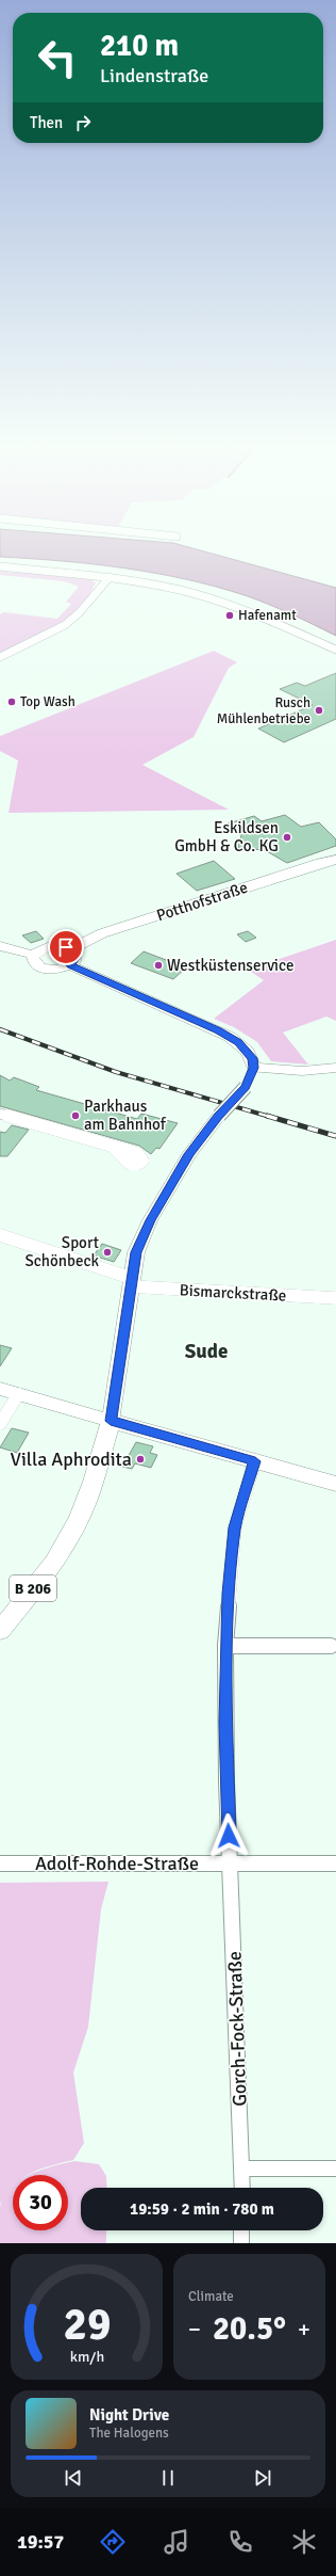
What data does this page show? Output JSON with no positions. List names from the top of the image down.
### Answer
{
  "streets": {
    "main road": ["B 206"],
    "street": [
      "Potthofstraße",
      "Bismarckstraße",
      "Adolf-Rohde-Straße",
      "Gorch-Fock-Straße"
    ]
  },
  "crossings": [
    ["Adolf-Rohde-Straße", "Gorch-Fock-Straße"]
  ],
  "districts": ["Sude"],
  "places": [
    "Hafenamt",
    "Top Wash",
    "Rusch Mühlenbetriebe",
    "Eskildsen GmbH & Co. KG",
    "Westküstenservice",
    "Parkhaus am Bahnhof",
    "Sport Schönbeck",
    "Villa Aphrodita"
  ],
  "page": {
    "turn": ["210 m", "Lindenstraße"],
    "then": "Then",
    "limit": "30",
    "trip": "19:59 · 2 min · 780 m",
    "tile": "Climate",
    "heat": ["−", "20.5°", "+"],
    "song": ["Night Drive", "The Halogens"],
    "tabs": "19:57",
    "gauge": ["29", "km/h"]
  }
}
